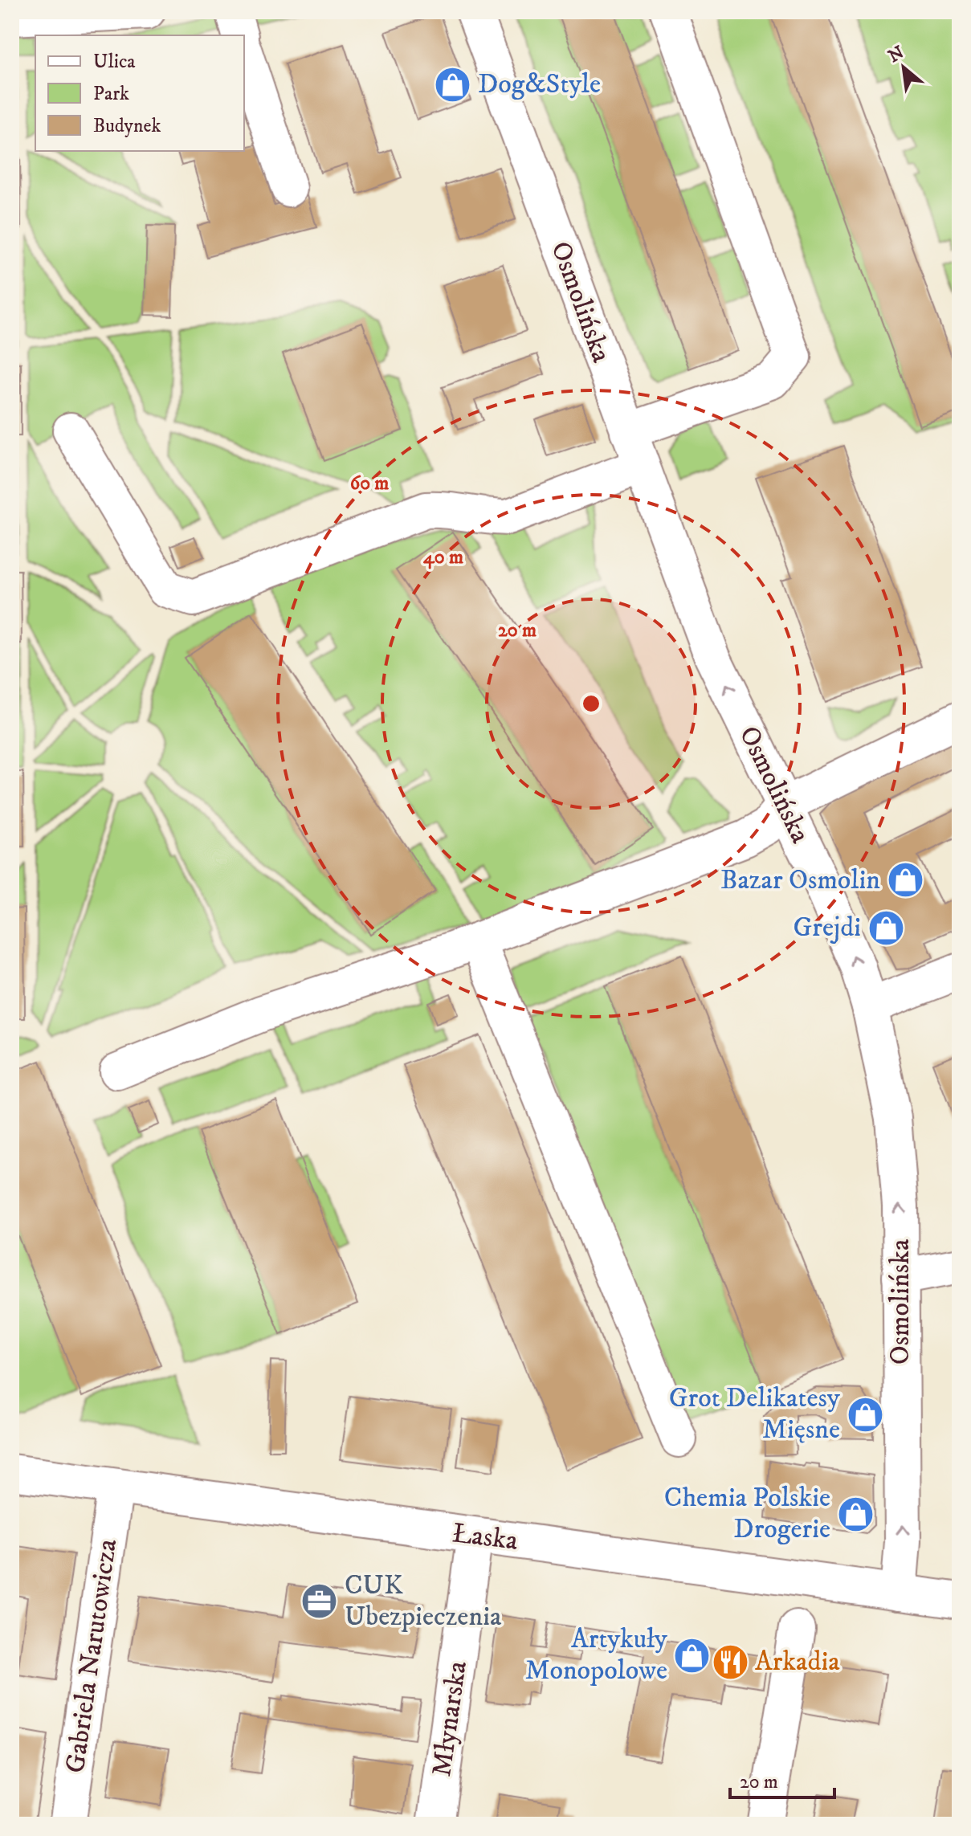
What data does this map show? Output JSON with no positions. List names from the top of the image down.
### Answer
{
  "streets": {
    "street": [
      "Osmolińska",
      "Łaska",
      "Gabriela Narutowicza",
      "Młynarska"
    ]
  },
  "crossings": [
    ["Osmolińska", "Łaska"],
    ["Łaska", "Gabriela Narutowicza"],
    ["Łaska", "Młynarska"]
  ],
  "one_way": ["Osmolińska"],
  "places": {
    "shop": [
      "Dog&Style",
      "Bazar Osmolin",
      "Grejdi",
      "Grot Delikatesy Mięsne",
      "Chemia Polskie Drogerie",
      "Artykuły Monopolowe"
    ],
    "office": ["CUK Ubezpieczenia"],
    "restaurant": ["Arkadia"]
  },
  "legend": ["Ulica", "Park", "Budynek"],
  "scale_bar": "20 m",
  "north": "top left",
  "rings": ["60 m", "40 m", "20 m"]
}
